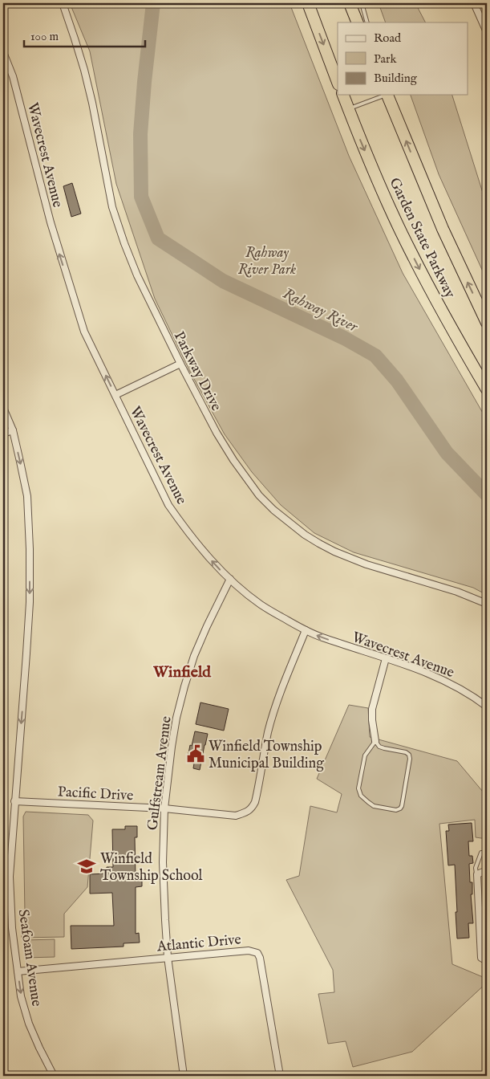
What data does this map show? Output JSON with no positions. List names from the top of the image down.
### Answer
{
  "streets": {
    "highway": ["Garden State Parkway"],
    "street": [
      "Wavecrest Avenue",
      "Parkway Drive",
      "Gulfstream Avenue",
      "Pacific Drive",
      "Atlantic Drive",
      "Seafoam Avenue"
    ]
  },
  "crossings": [
    ["Wavecrest Avenue", "Gulfstream Avenue"],
    ["Wavecrest Avenue", "Pacific Drive"],
    ["Gulfstream Avenue", "Pacific Drive"],
    ["Gulfstream Avenue", "Atlantic Drive"],
    ["Pacific Drive", "Seafoam Avenue"],
    ["Atlantic Drive", "Seafoam Avenue"]
  ],
  "one_way": ["Wavecrest Avenue", "Seafoam Avenue"],
  "districts": ["Winfield"],
  "water": ["Rahway River"],
  "parks": ["Rahway River Park"],
  "places": {
    "public building": ["Winfield Township Municipal Building"],
    "school or university": ["Winfield Township School"]
  },
  "legend": ["Road", "Park", "Building"],
  "scale_bar": "100 m"
}
